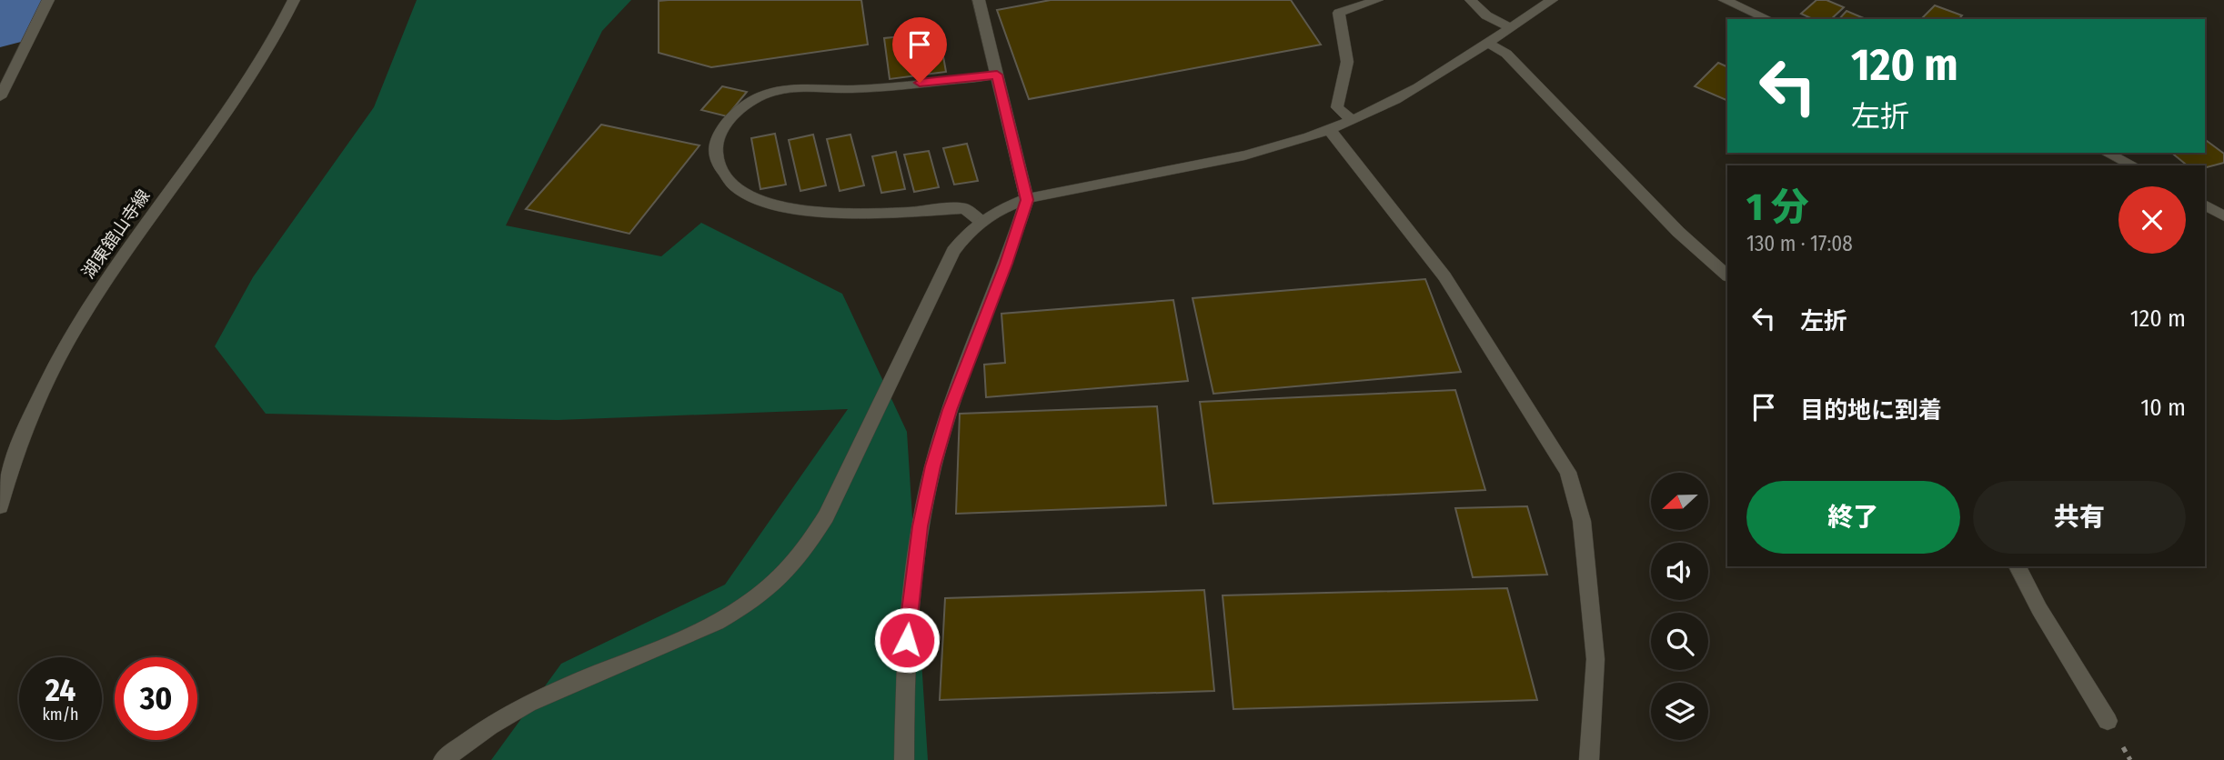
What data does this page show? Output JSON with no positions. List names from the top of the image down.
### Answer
{
  "streets": {
    "street": ["湖東舘山寺線"]
  },
  "north": "left",
  "page": {
    "turn": ["120 m", "左折"],
    "heading": ["1 分", "130 m · 17:08"],
    "list": [
      {
        "name": "左折",
        "value": "120 m"
      },
      {
        "name": "目的地に到着",
        "value": "10 m"
      }
    ],
    "buttons": ["終了", "共有"],
    "speed": "24 km/h",
    "limit": "30"
  }
}
